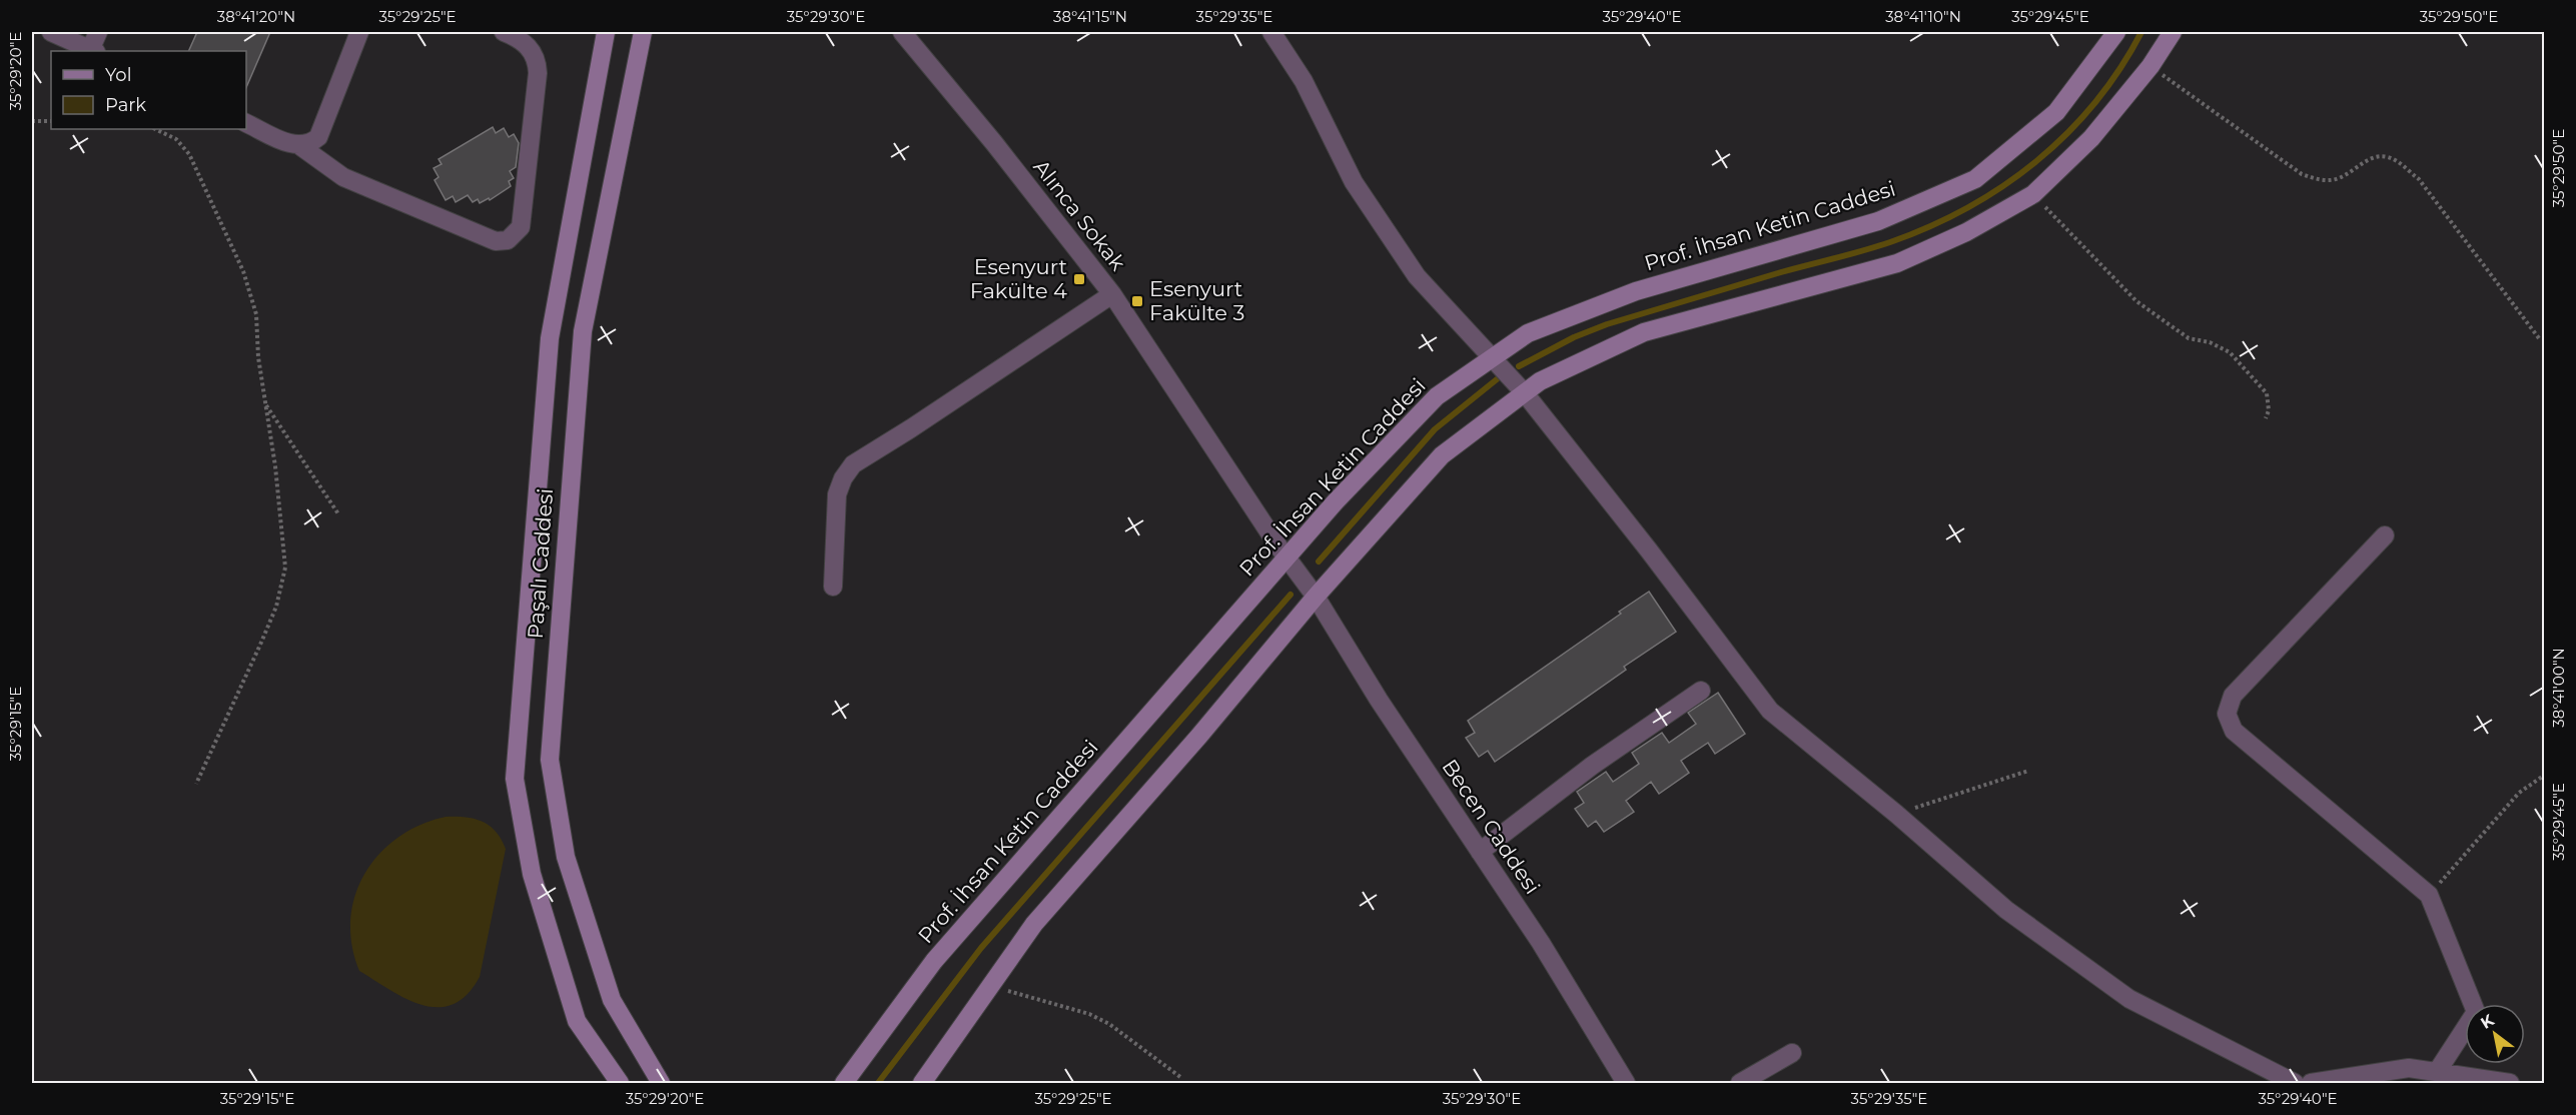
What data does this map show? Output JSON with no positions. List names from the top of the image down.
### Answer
{
  "streets": {
    "street": [
      "Alınca Sokak",
      "Prof. İhsan Ketin Caddesi",
      "Paşalı Caddesi",
      "Becen Caddesi"
    ]
  },
  "crossings": [
    ["Alınca Sokak", "Prof. İhsan Ketin Caddesi"],
    ["Alınca Sokak", "Becen Caddesi"]
  ],
  "places": {
    "transit": ["Esenyurt Fakülte 4", "Esenyurt Fakülte 3"]
  },
  "legend": ["Yol", "Park"],
  "north": "top left",
  "coordinates": [
    "38°41'20\"N",
    "35°29'25\"E",
    "35°29'30\"E",
    "38°41'15\"N",
    "35°29'35\"E",
    "35°29'40\"E",
    "38°41'10\"N",
    "35°29'45\"E",
    "35°29'50\"E",
    "35°29'20\"E",
    "38°41'00\"N",
    "35°29'15\"E"
  ]
}
